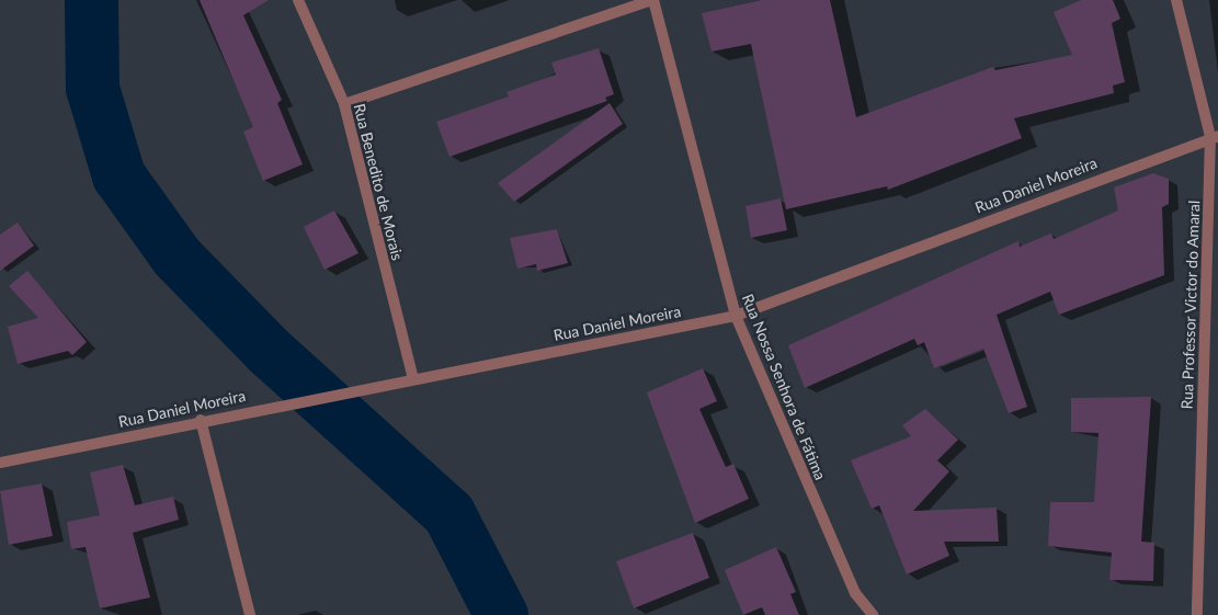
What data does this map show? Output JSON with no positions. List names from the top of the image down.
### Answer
{
  "streets": {
    "street": [
      "Rua Benedito de Morais",
      "Rua Daniel Moreira",
      "Rua Professor Victor do Amaral",
      "Rua Nossa Senhora de Fátima"
    ]
  },
  "crossings": [
    ["Rua Benedito de Morais", "Rua Daniel Moreira"],
    ["Rua Daniel Moreira", "Rua Professor Victor do Amaral"],
    ["Rua Daniel Moreira", "Rua Nossa Senhora de Fátima"]
  ]
}
